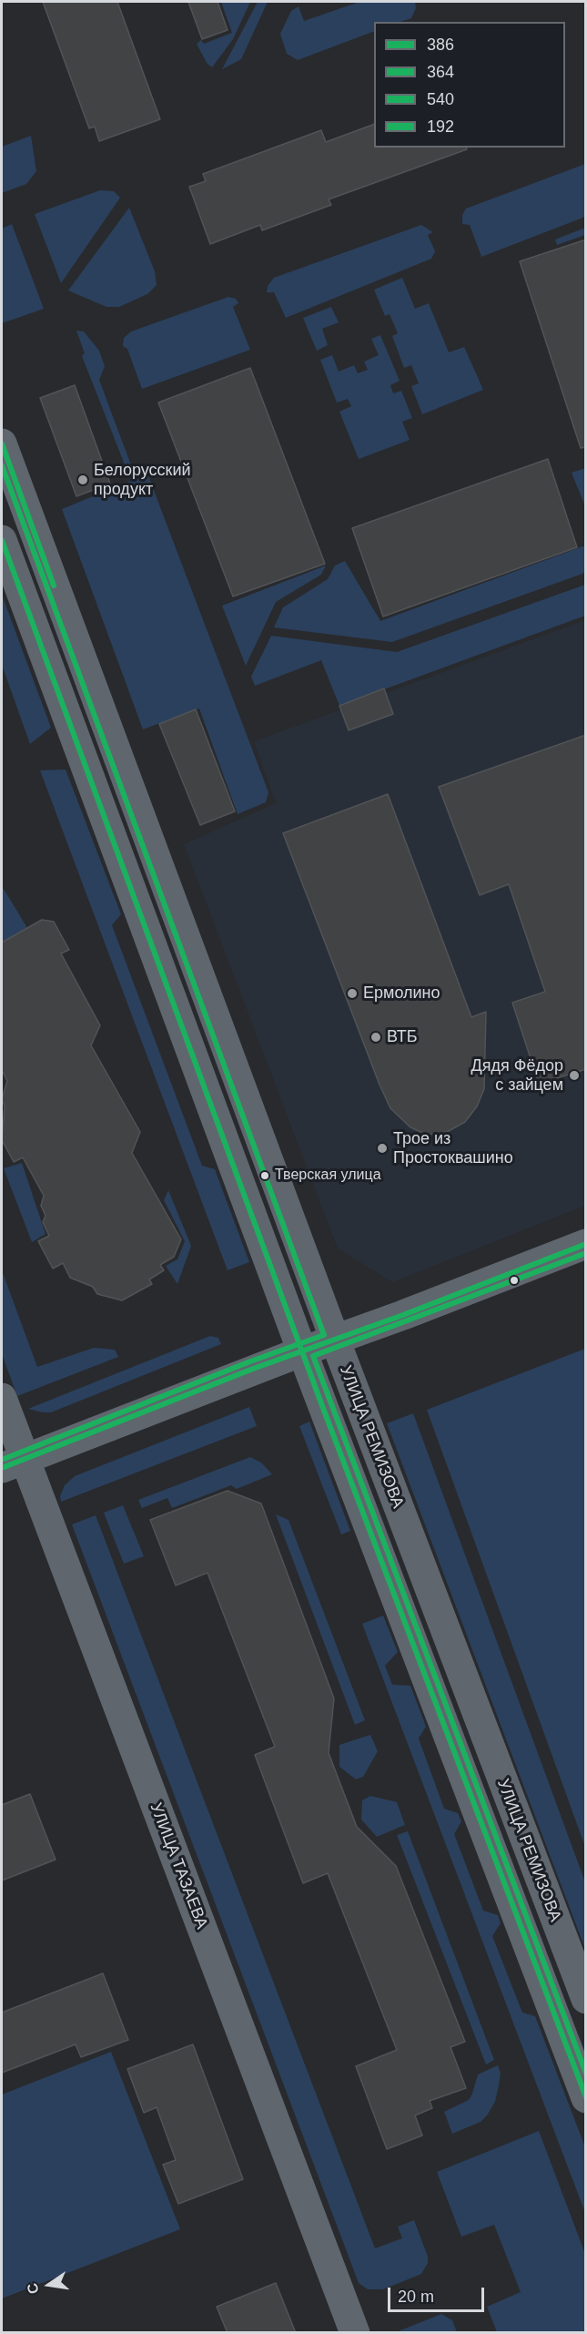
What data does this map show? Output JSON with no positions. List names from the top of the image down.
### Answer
{
  "streets": {
    "main road": ["УЛИЦА РЕМИЗОВА"],
    "street": ["УЛИЦА ТАЗАЕВА"]
  },
  "places": [
    "Белорусский продукт",
    "Ермолино",
    "ВТБ",
    "Дядя Фёдор с зайцем",
    "Трое из Простоквашино",
    "Тверская улица"
  ],
  "lines": [
    "transit line 386",
    "transit line 364",
    "transit line 192",
    "transit line 540"
  ],
  "legend": [
    "386",
    "364",
    "540",
    "192"
  ],
  "scale_bar": "20 m",
  "north": "left"
}
